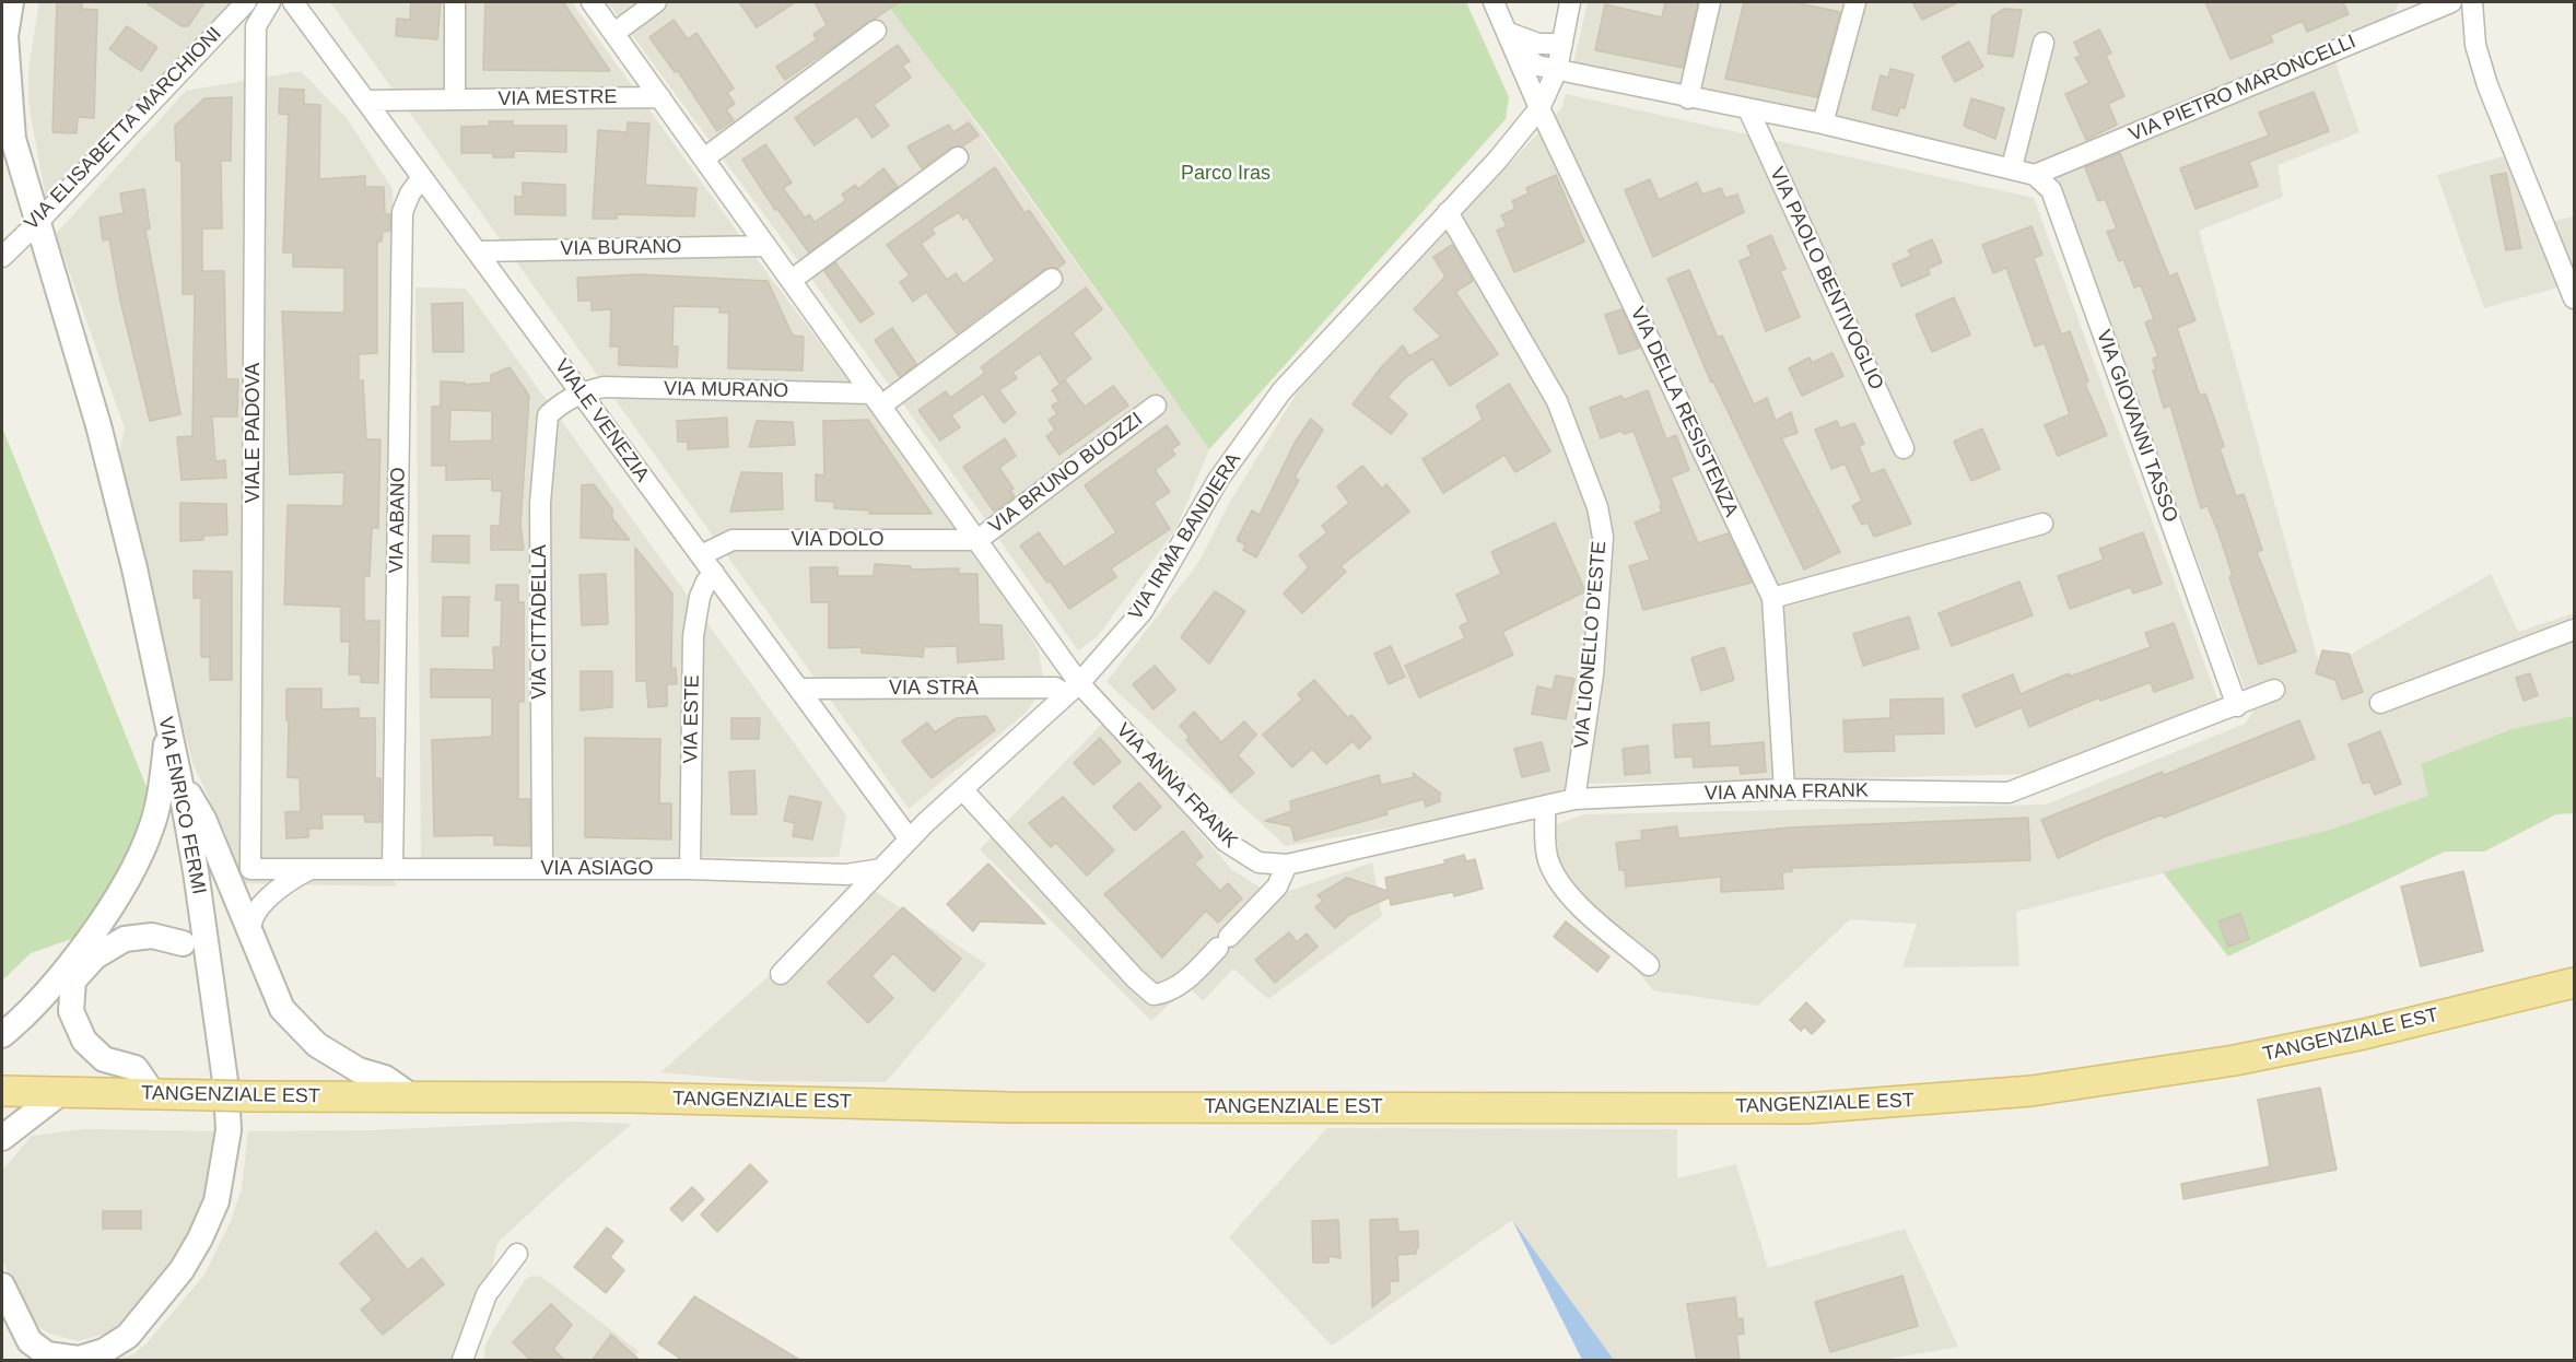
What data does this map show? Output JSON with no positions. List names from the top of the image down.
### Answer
{
  "streets": {
    "main road": ["TANGENZIALE EST"],
    "street": [
      "VIA PIETRO MARONCELLI",
      "VIA MESTRE",
      "VIA ELISABETTA MARCHIONI",
      "VIA BURANO",
      "VIA PAOLO BENTIVOGLIO",
      "VIA MURANO",
      "VIA DELLA RESISTENZA",
      "VIALE VENEZIA",
      "VIA GIOVANNI TASSO",
      "VIALE PADOVA",
      "VIA BRUNO BUOZZI",
      "VIA ABANO",
      "VIA IRMA BANDIERA",
      "VIA DOLO",
      "VIA CITTADELLA",
      "VIA LIONELLO D'ESTE",
      "VIA STRÀ",
      "VIA ESTE",
      "VIA ANNA FRANK",
      "VIA ENRICO FERMI",
      "VIA ASIAGO"
    ]
  },
  "crossings": [
    ["VIA PIETRO MARONCELLI", "VIA GIOVANNI TASSO"],
    ["VIA MESTRE", "VIALE VENEZIA"],
    ["VIA MESTRE", "VIA BRUNO BUOZZI"],
    ["VIA ELISABETTA MARCHIONI", "VIA ENRICO FERMI"],
    ["VIA BURANO", "VIALE VENEZIA"],
    ["VIA BURANO", "VIA BRUNO BUOZZI"],
    ["VIA MURANO", "VIALE VENEZIA"],
    ["VIA MURANO", "VIA BRUNO BUOZZI"],
    ["VIA MURANO", "VIA CITTADELLA"],
    ["VIA DELLA RESISTENZA", "VIA IRMA BANDIERA"],
    ["VIA DELLA RESISTENZA", "VIA ANNA FRANK"],
    ["VIALE VENEZIA", "VIA ABANO"],
    ["VIALE VENEZIA", "VIA IRMA BANDIERA"],
    ["VIALE VENEZIA", "VIA DOLO"],
    ["VIALE VENEZIA", "VIA CITTADELLA"],
    ["VIALE VENEZIA", "VIA STRÀ"],
    ["VIALE VENEZIA", "VIA ESTE"],
    ["VIA GIOVANNI TASSO", "VIA ANNA FRANK"],
    ["VIALE PADOVA", "VIA ASIAGO"],
    ["VIA BRUNO BUOZZI", "VIA IRMA BANDIERA"],
    ["VIA BRUNO BUOZZI", "VIA DOLO"],
    ["VIA BRUNO BUOZZI", "VIA STRÀ"],
    ["VIA BRUNO BUOZZI", "VIA ANNA FRANK"],
    ["VIA ABANO", "VIA ASIAGO"],
    ["VIA IRMA BANDIERA", "VIA LIONELLO D'ESTE"],
    ["VIA IRMA BANDIERA", "VIA STRÀ"],
    ["VIA IRMA BANDIERA", "VIA ANNA FRANK"],
    ["VIA IRMA BANDIERA", "VIA ASIAGO"],
    ["VIA CITTADELLA", "VIA ASIAGO"],
    ["VIA LIONELLO D'ESTE", "VIA ANNA FRANK"],
    ["VIA STRÀ", "VIA ANNA FRANK"],
    ["VIA ESTE", "VIA ASIAGO"]
  ],
  "parks": ["Parco Iras"]
}
